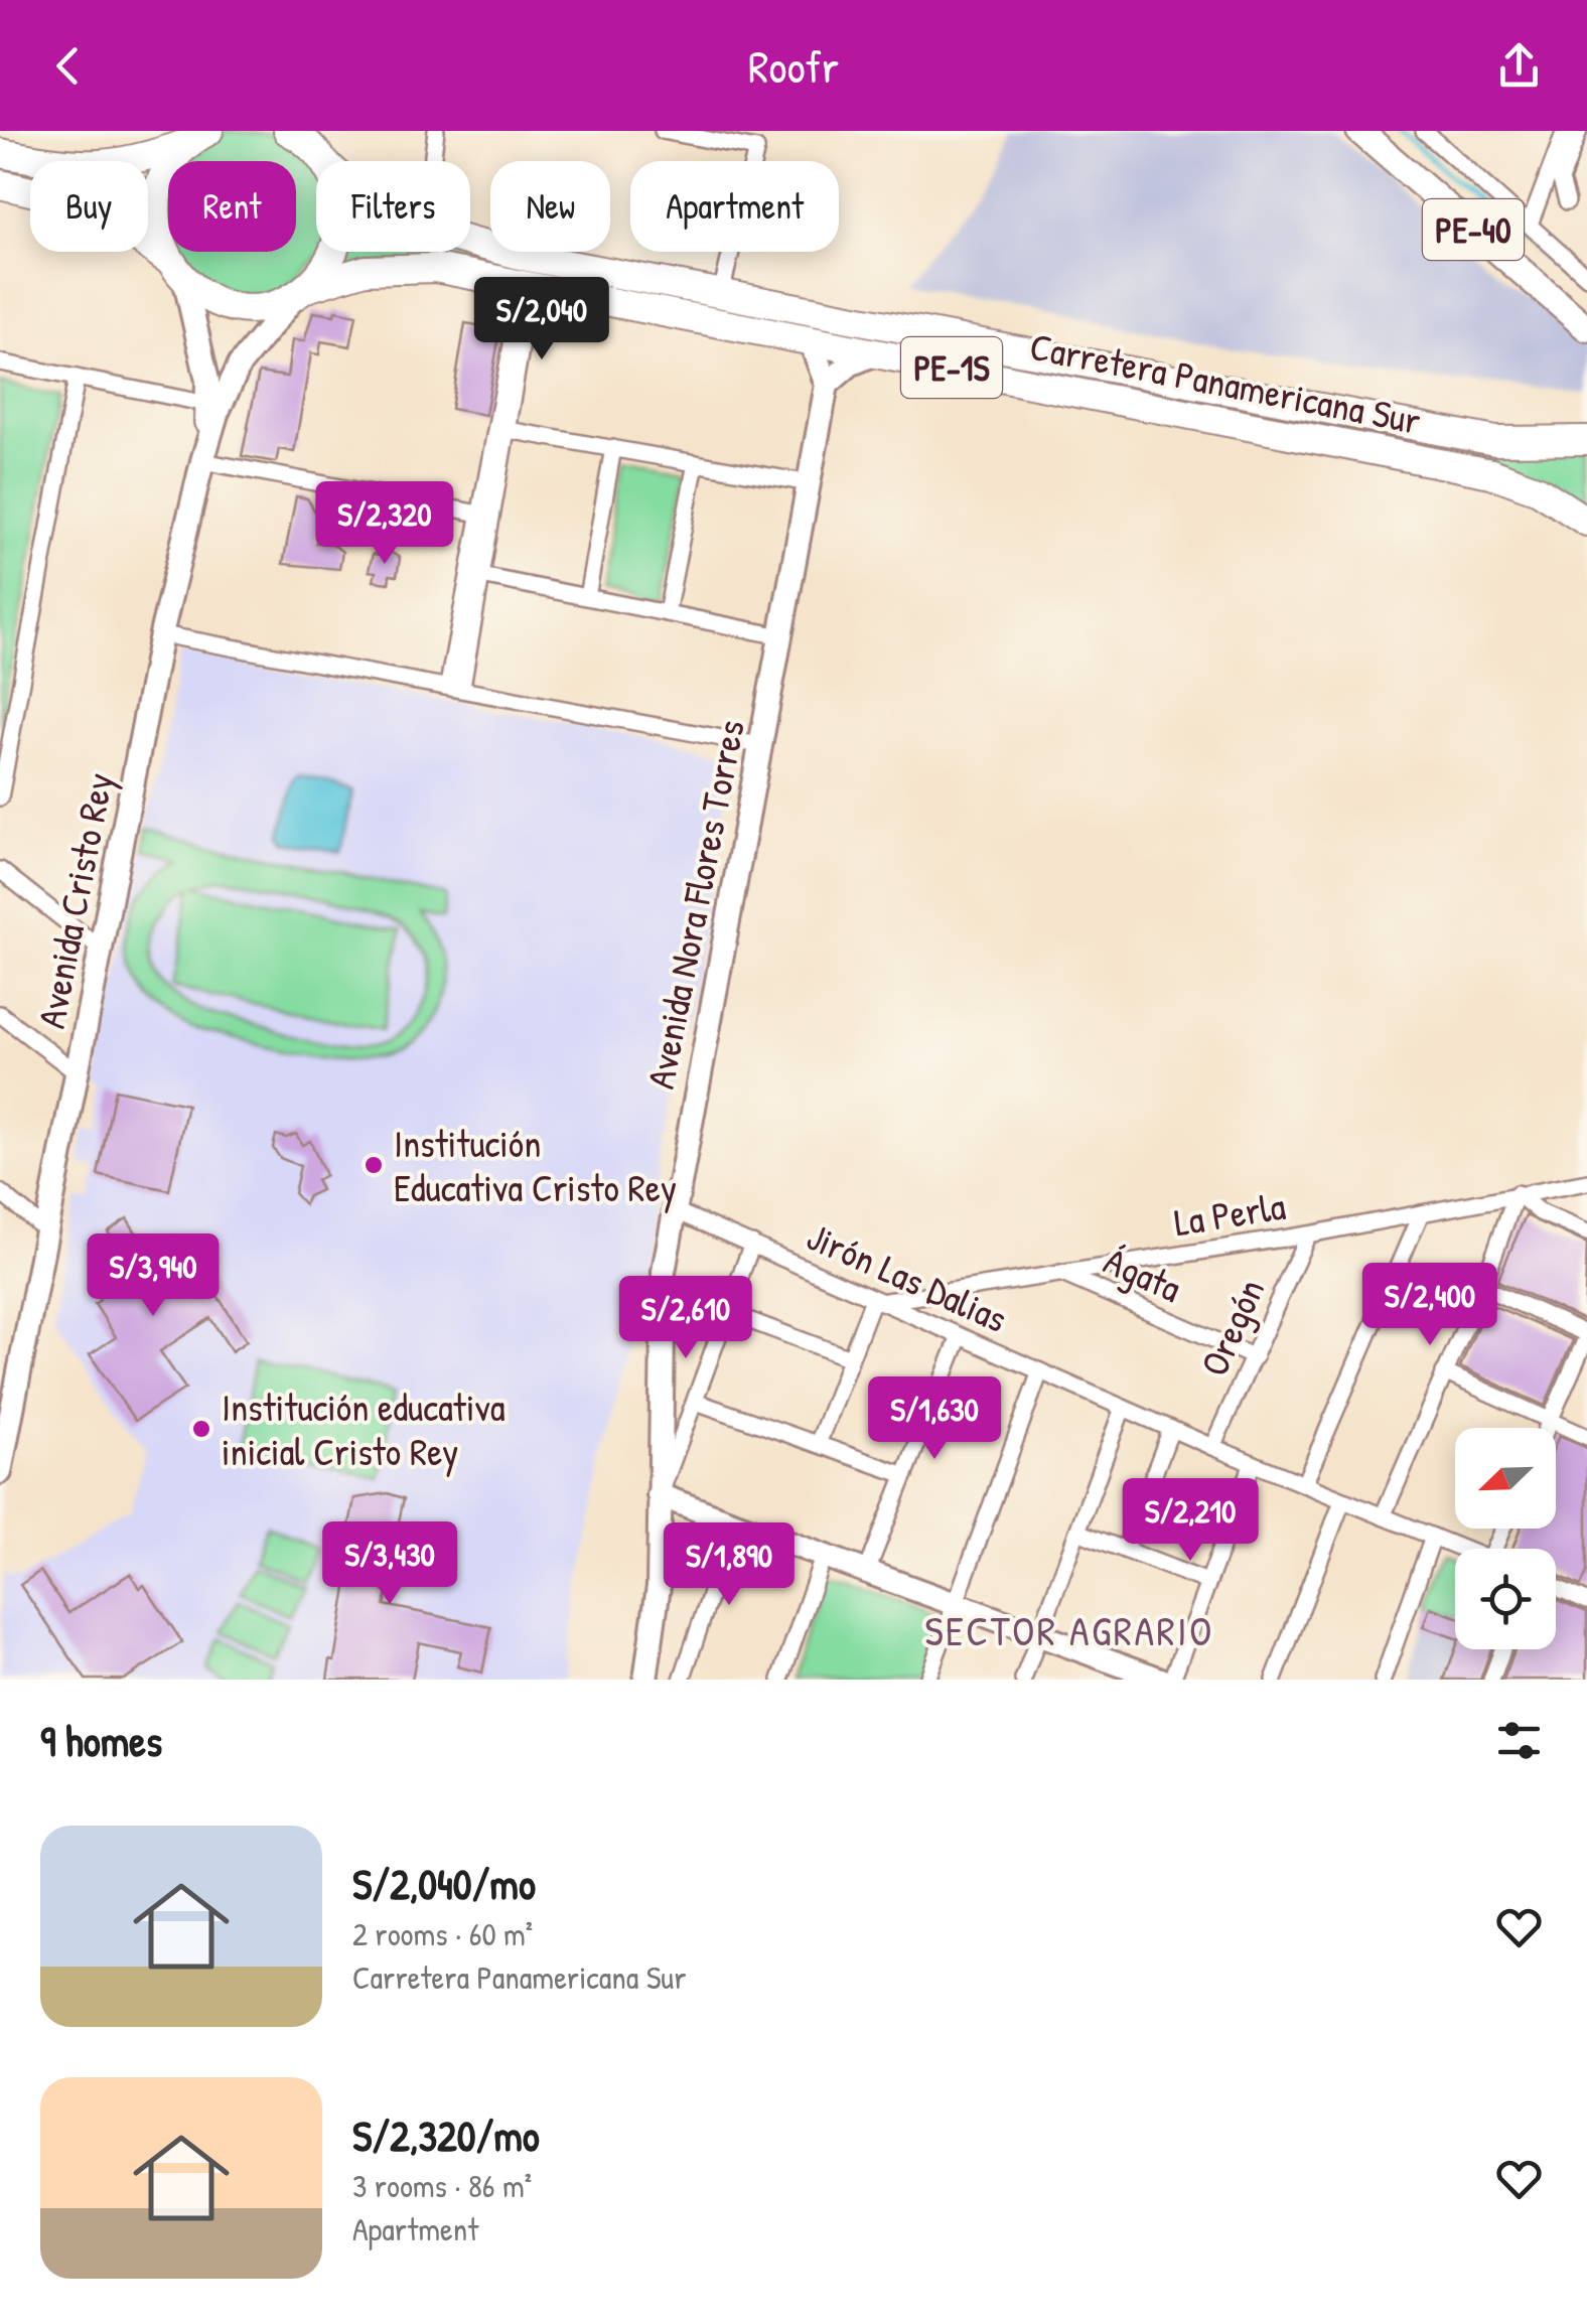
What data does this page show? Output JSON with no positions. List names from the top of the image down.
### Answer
{
  "streets": {
    "highway": ["PE-1S", "Carretera Panamericana Sur"],
    "main road": ["PE-40"],
    "street": [
      "Avenida Cristo Rey",
      "Avenida Nora Flores Torres",
      "La Perla",
      "Ágata",
      "Jirón Las Dalias",
      "Oregón"
    ]
  },
  "crossings": [
    ["PE-1S", "Carretera Panamericana Sur"],
    ["PE-1S", "Avenida Cristo Rey"],
    ["Carretera Panamericana Sur", "Avenida Cristo Rey"],
    ["Avenida Nora Flores Torres", "Jirón Las Dalias"],
    ["La Perla", "Ágata"],
    ["La Perla", "Jirón Las Dalias"],
    ["La Perla", "Oregón"],
    ["Ágata", "Oregón"],
    ["Jirón Las Dalias", "Oregón"]
  ],
  "districts": ["SECTOR AGRARIO"],
  "places": ["Institución Educativa Cristo Rey", "Institución educativa inicial Cristo Rey"],
  "north": "bottom left",
  "page": {
    "header": "Roofr",
    "chip": [
      "Buy",
      "Rent",
      "Filters",
      "New",
      "Apartment"
    ],
    "price": [
      "S/2,040",
      "S/2,320",
      "S/3,940",
      "S/2,400",
      "S/2,610",
      "S/1,630",
      "S/2,210",
      "S/3,430",
      "S/1,890"
    ],
    "heading": "9 homes",
    "list": [
      {
        "name": "S/2,040/mo",
        "note": "2 rooms · 60 m² · Carretera Panamericana Sur"
      },
      {
        "name": "S/2,320/mo",
        "note": "3 rooms · 86 m² · Apartment"
      }
    ]
  }
}
